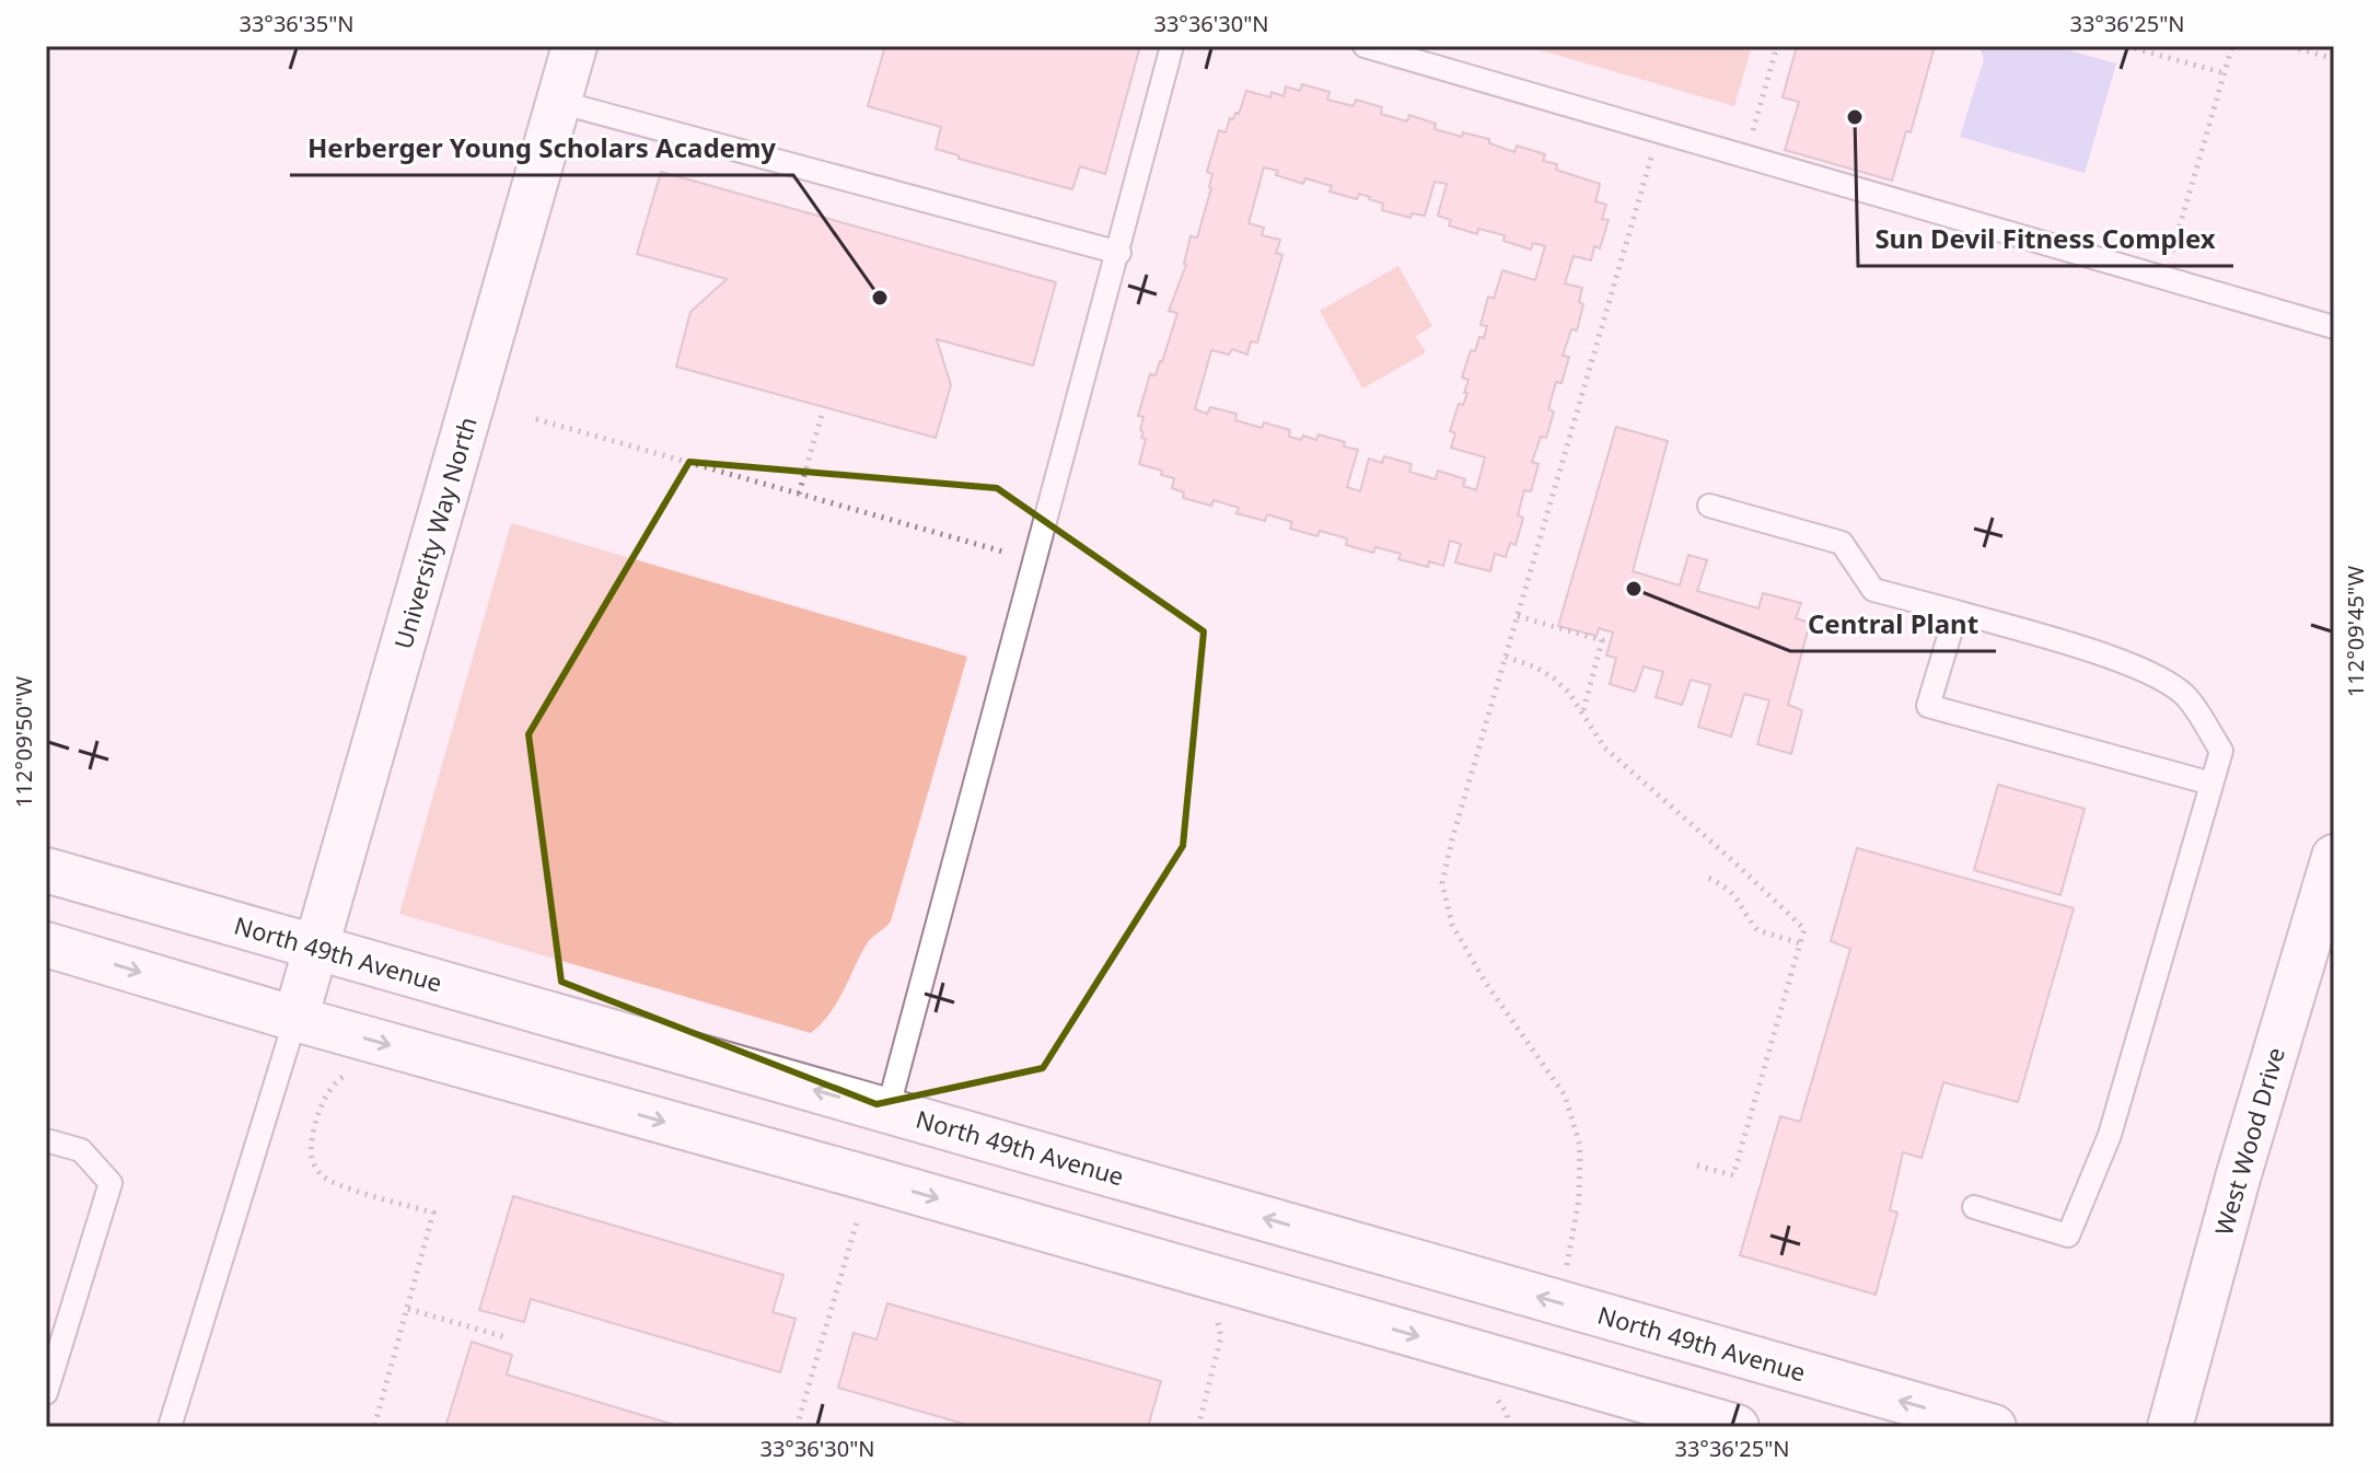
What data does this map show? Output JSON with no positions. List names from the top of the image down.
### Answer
{
  "streets": {
    "street": ["University Way North", "North 49th Avenue", "West Wood Drive"]
  },
  "crossings": [
    ["University Way North", "North 49th Avenue"]
  ],
  "places": ["Sun Devil Fitness Complex", "Herberger Young Scholars Academy", "Central Plant"],
  "coordinates": [
    "33°36'35\"N",
    "33°36'30\"N",
    "33°36'25\"N",
    "112°09'45\"W",
    "112°09'50\"W"
  ]
}
